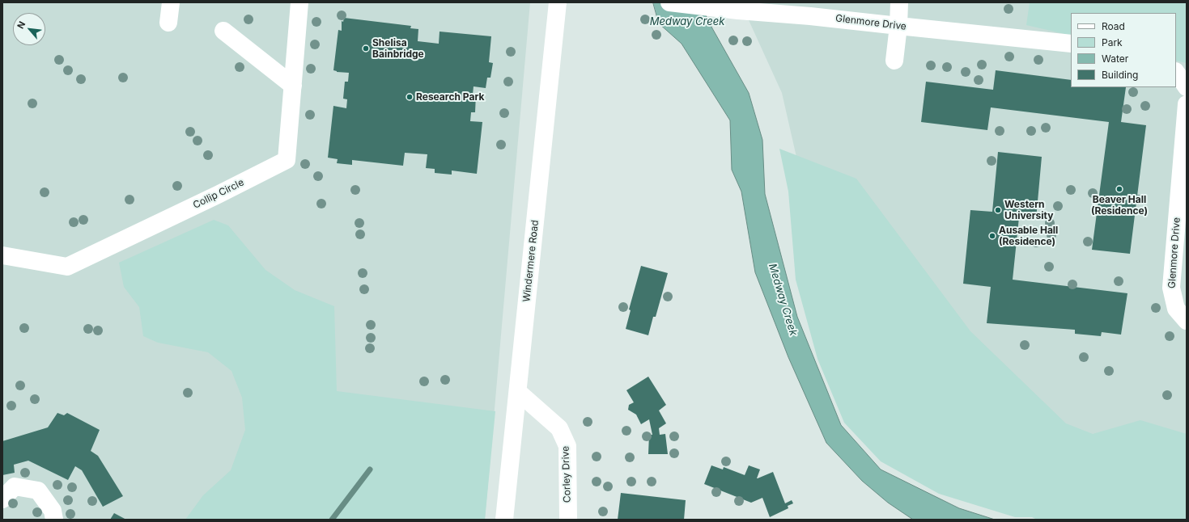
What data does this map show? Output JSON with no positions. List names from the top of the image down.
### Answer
{
  "streets": {
    "street": [
      "Glenmore Drive",
      "Collip Circle",
      "Windermere Road",
      "Corley Drive"
    ]
  },
  "crossings": [
    ["Windermere Road", "Corley Drive"]
  ],
  "water": ["Medway Creek"],
  "places": [
    "Shelisa Bainbridge",
    "Research Park",
    "Beaver Hall (Residence)",
    "Western University",
    "Ausable Hall (Residence)"
  ],
  "legend": [
    "Road",
    "Park",
    "Water",
    "Building"
  ],
  "north": "top left"
}
